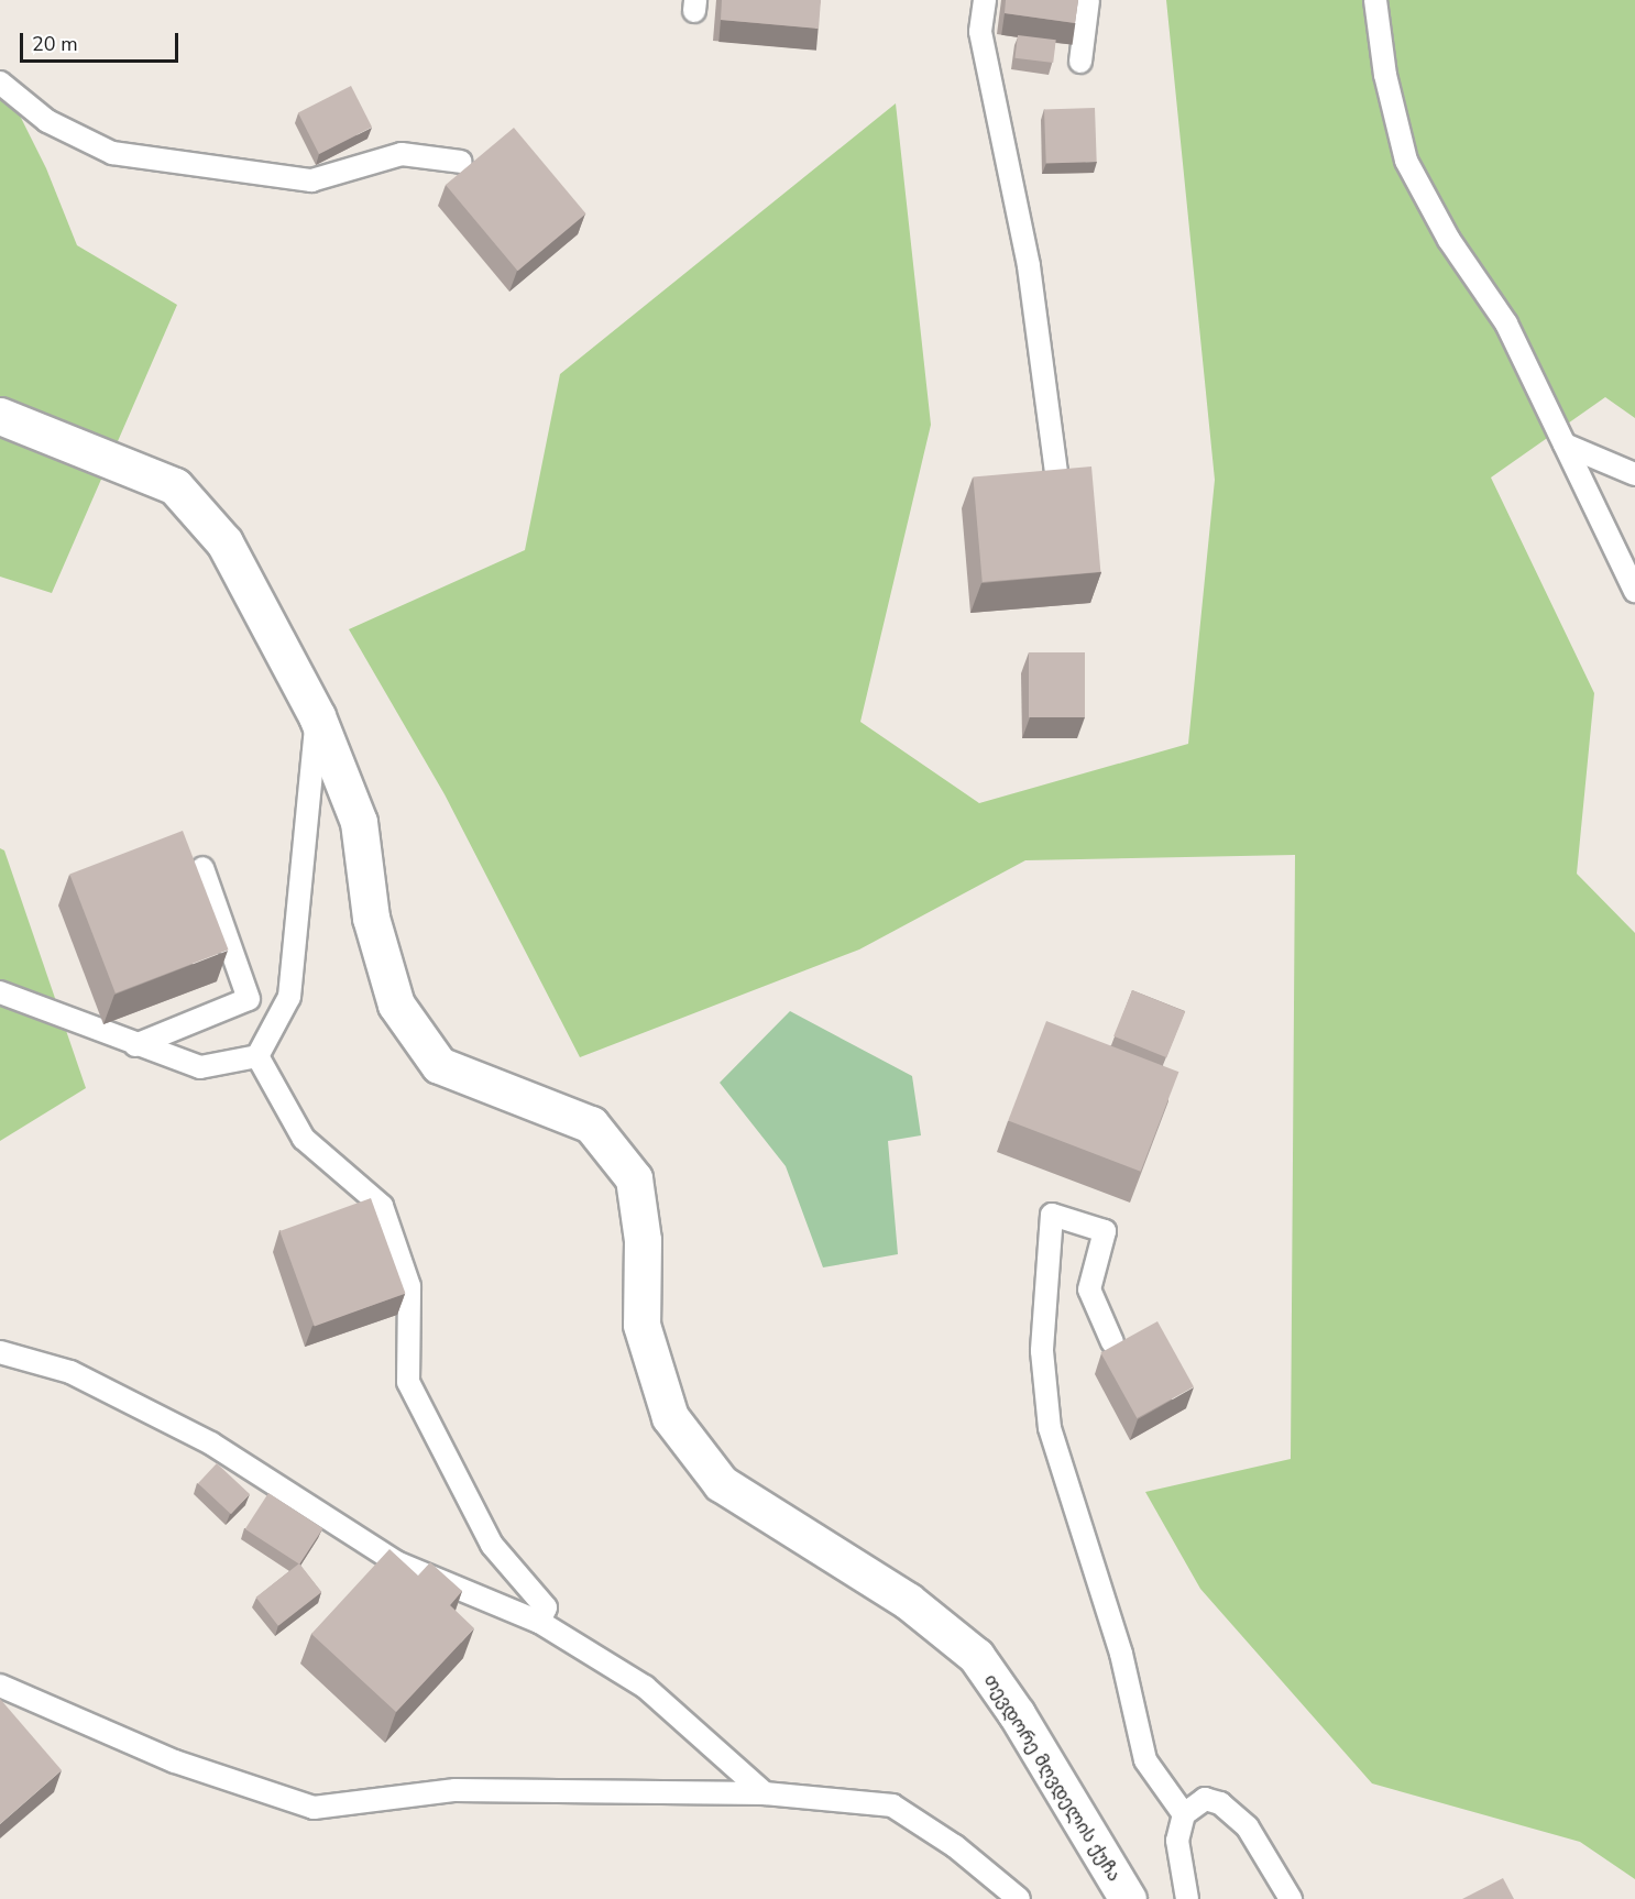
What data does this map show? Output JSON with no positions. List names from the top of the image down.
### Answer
{
  "streets": {
    "street": ["თევდორე მღვდელის ქუჩა"]
  },
  "scale_bar": "20 m"
}
